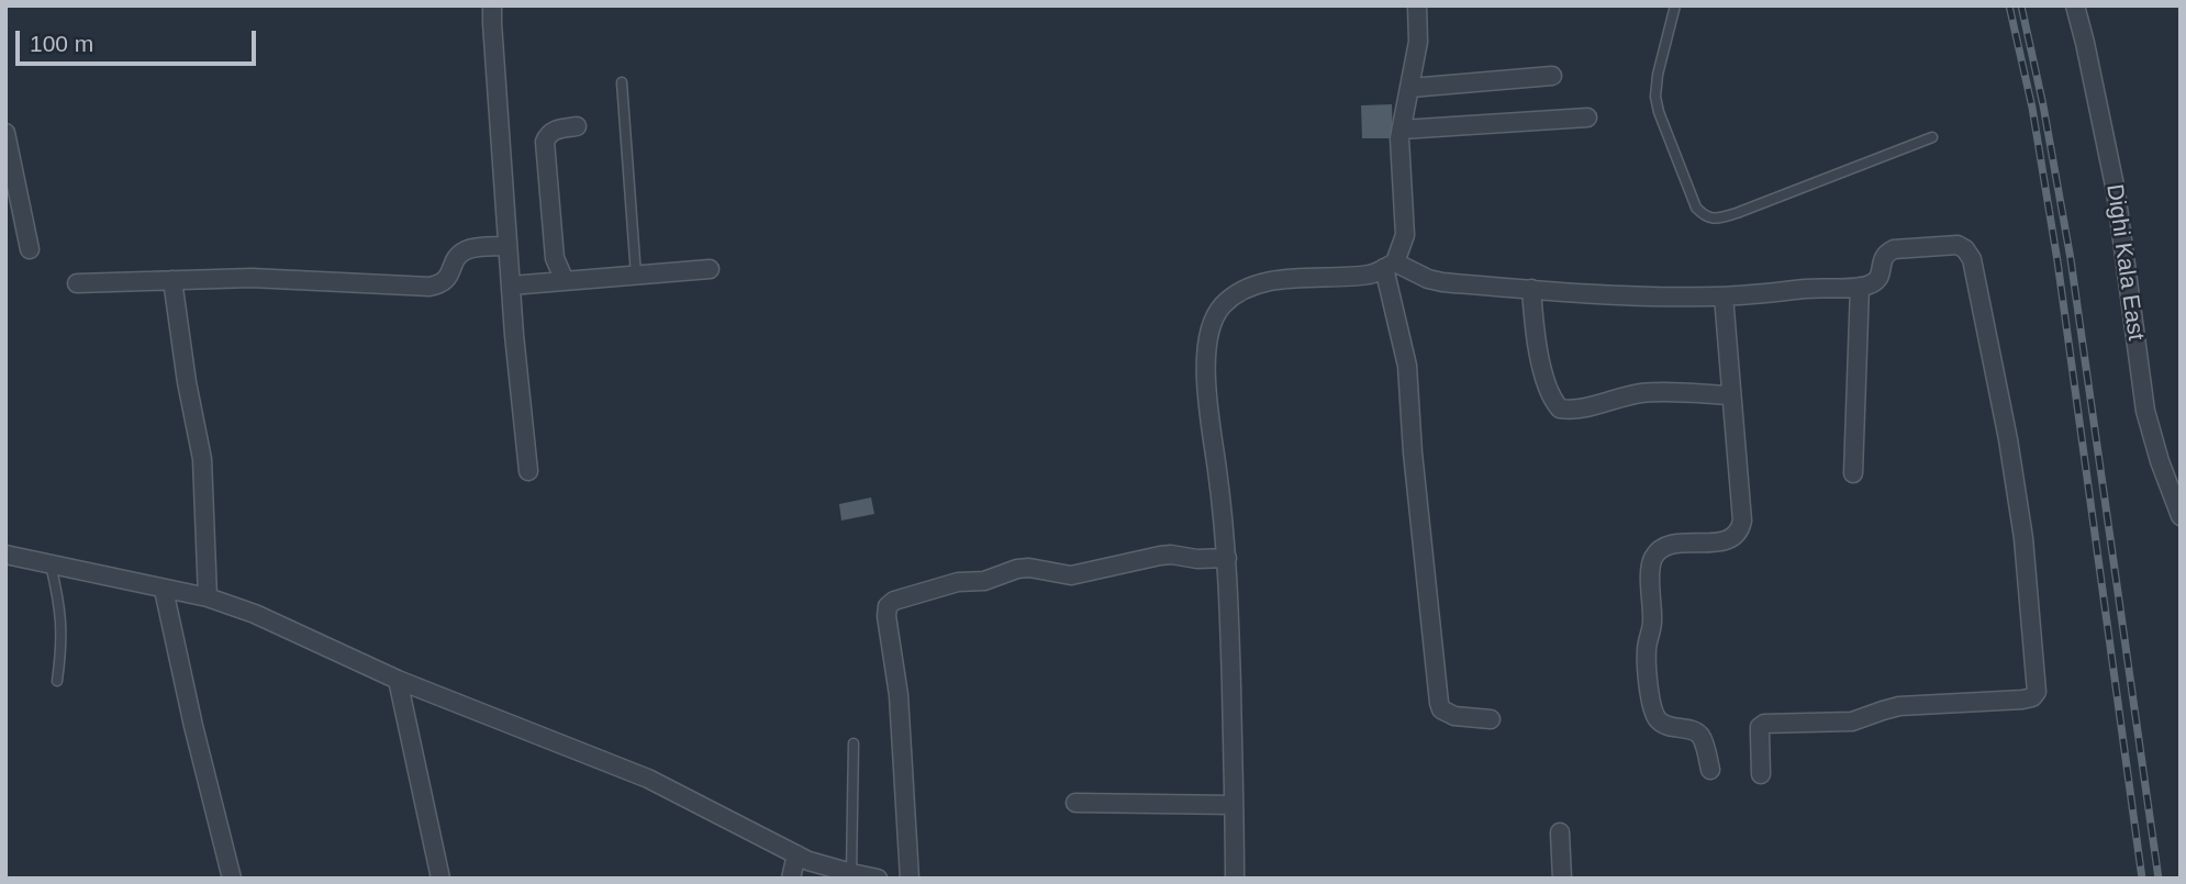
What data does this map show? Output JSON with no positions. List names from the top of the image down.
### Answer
{
  "streets": {
    "street": ["Dighi Kala East"]
  },
  "scale_bar": "100 m"
}
